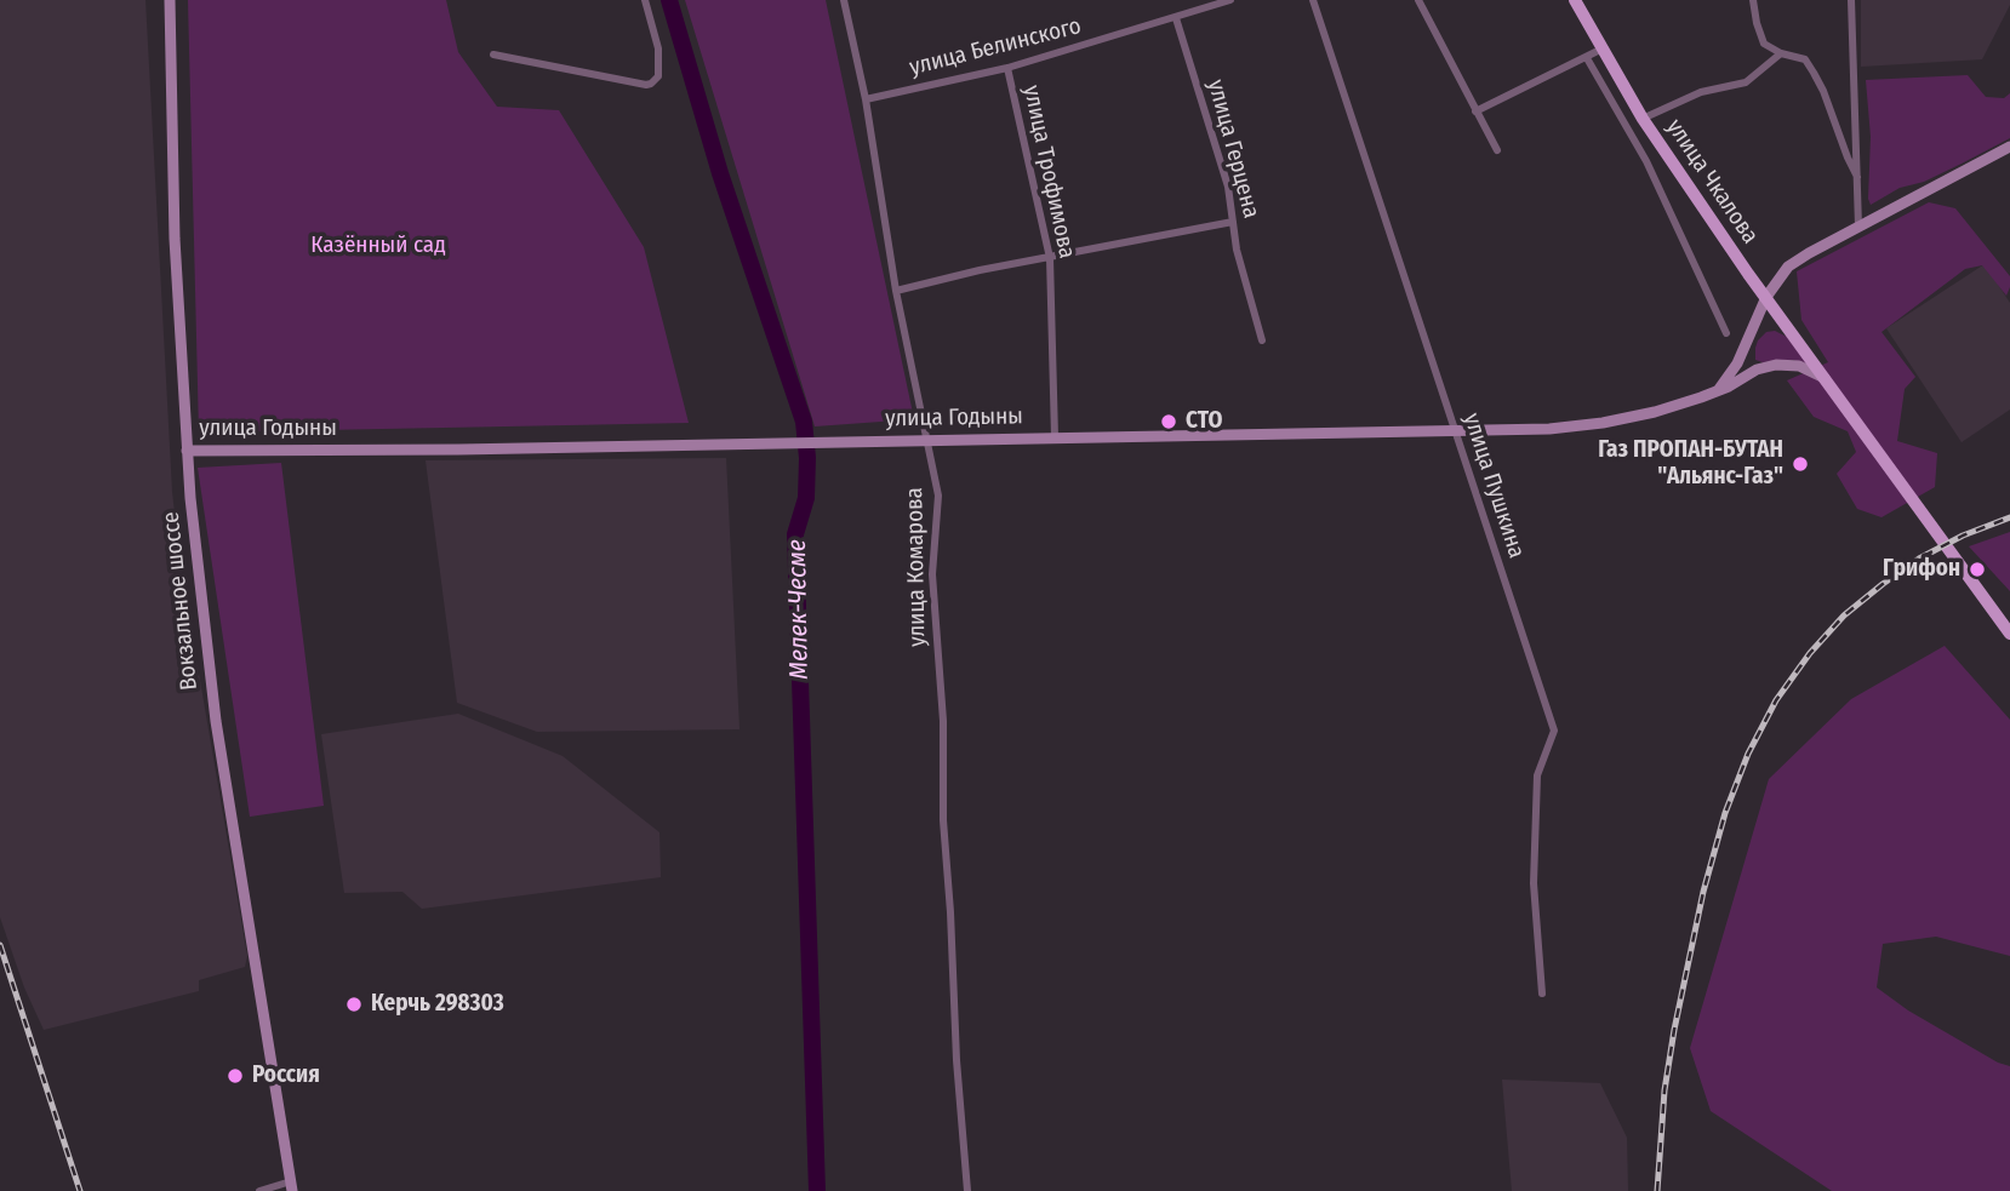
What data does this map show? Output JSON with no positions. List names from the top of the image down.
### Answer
{
  "streets": {
    "main road": ["улица Чкалова", "улица Годыны", "Вокзальное шоссе"],
    "street": [
      "улица Белинского",
      "улица Герцена",
      "улица Трофимова",
      "улица Пушкина",
      "улица Комарова"
    ]
  },
  "crossings": [
    ["улица Белинского", "улица Герцена"],
    ["улица Белинского", "улица Трофимова"],
    ["улица Белинского", "улица Комарова"],
    ["улица Трофимова", "улица Годыны"],
    ["улица Чкалова", "улица Годыны"],
    ["улица Годыны", "улица Пушкина"],
    ["улица Годыны", "улица Комарова"],
    ["улица Годыны", "Вокзальное шоссе"]
  ],
  "water": ["Мелек-Чесме"],
  "parks": ["Казённый сад"],
  "places": [
    "СТО",
    "Газ ПРОПАН-БУТАН \"Альянс-Газ\"",
    "Грифон",
    "Керчь 298303",
    "Россия"
  ]
}
